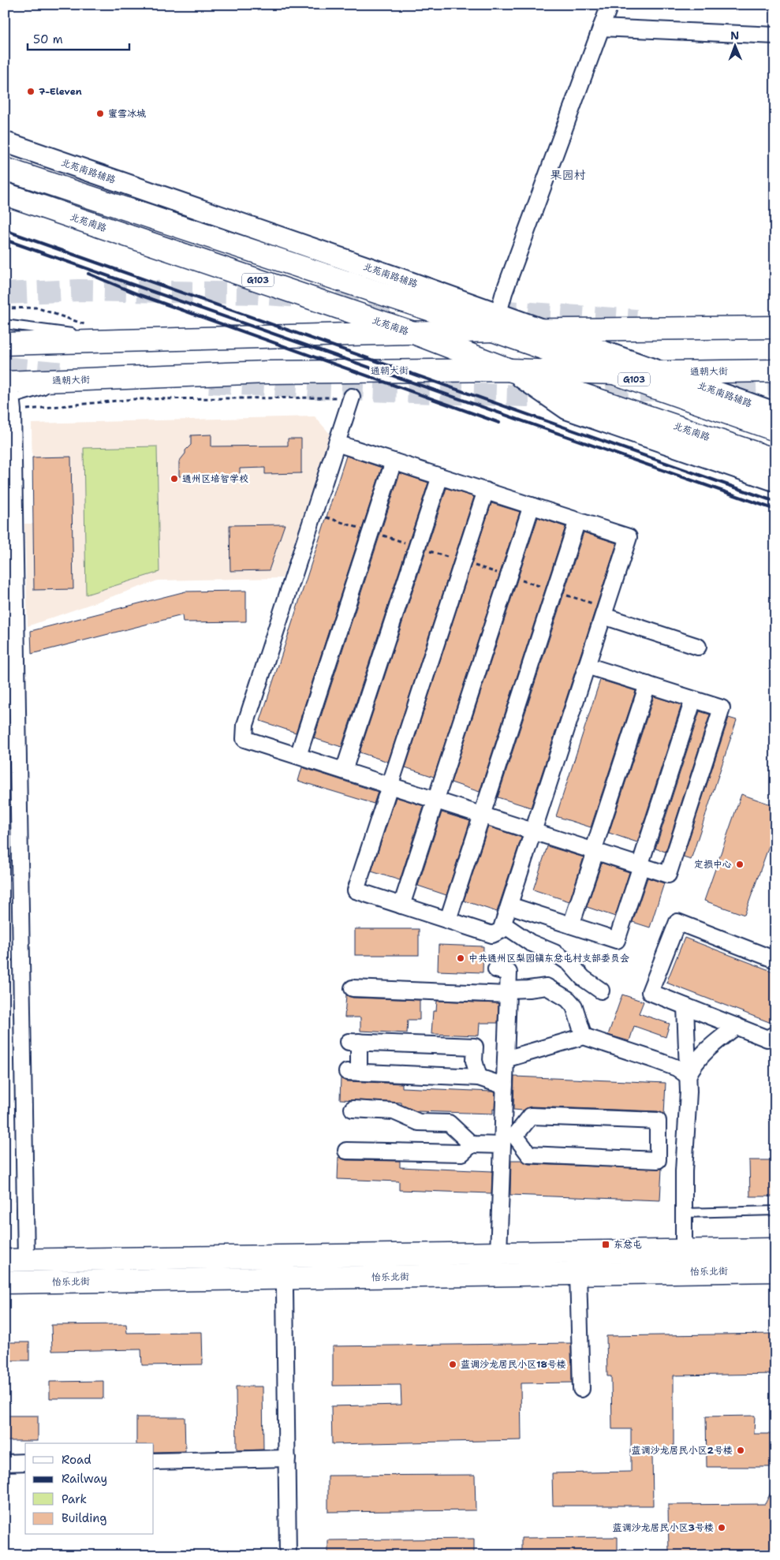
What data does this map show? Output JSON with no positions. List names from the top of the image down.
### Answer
{
  "streets": {
    "main road": [
      "北苑南路",
      "G103",
      "通朝大街",
      "怡乐北街"
    ],
    "street": ["北苑南路辅路"]
  },
  "crossings": [
    ["北苑南路辅路", "G103"],
    ["北苑南路辅路", "通朝大街"],
    ["北苑南路", "通朝大街"],
    ["G103", "通朝大街"]
  ],
  "districts": ["果园村"],
  "places": {
    "other": [
      "7-Eleven",
      "蜜雪冰城",
      "通州区培智学校",
      "定损中心",
      "中共通州区梨园镇东总屯村支部委员会",
      "蓝调沙龙居民小区18号楼",
      "蓝调沙龙居民小区2号楼",
      "蓝调沙龙居民小区3号楼"
    ],
    "transit": ["东总屯"]
  },
  "legend": [
    "Road",
    "Railway",
    "Park",
    "Building"
  ],
  "scale_bar": "50 m",
  "north": "top"
}
